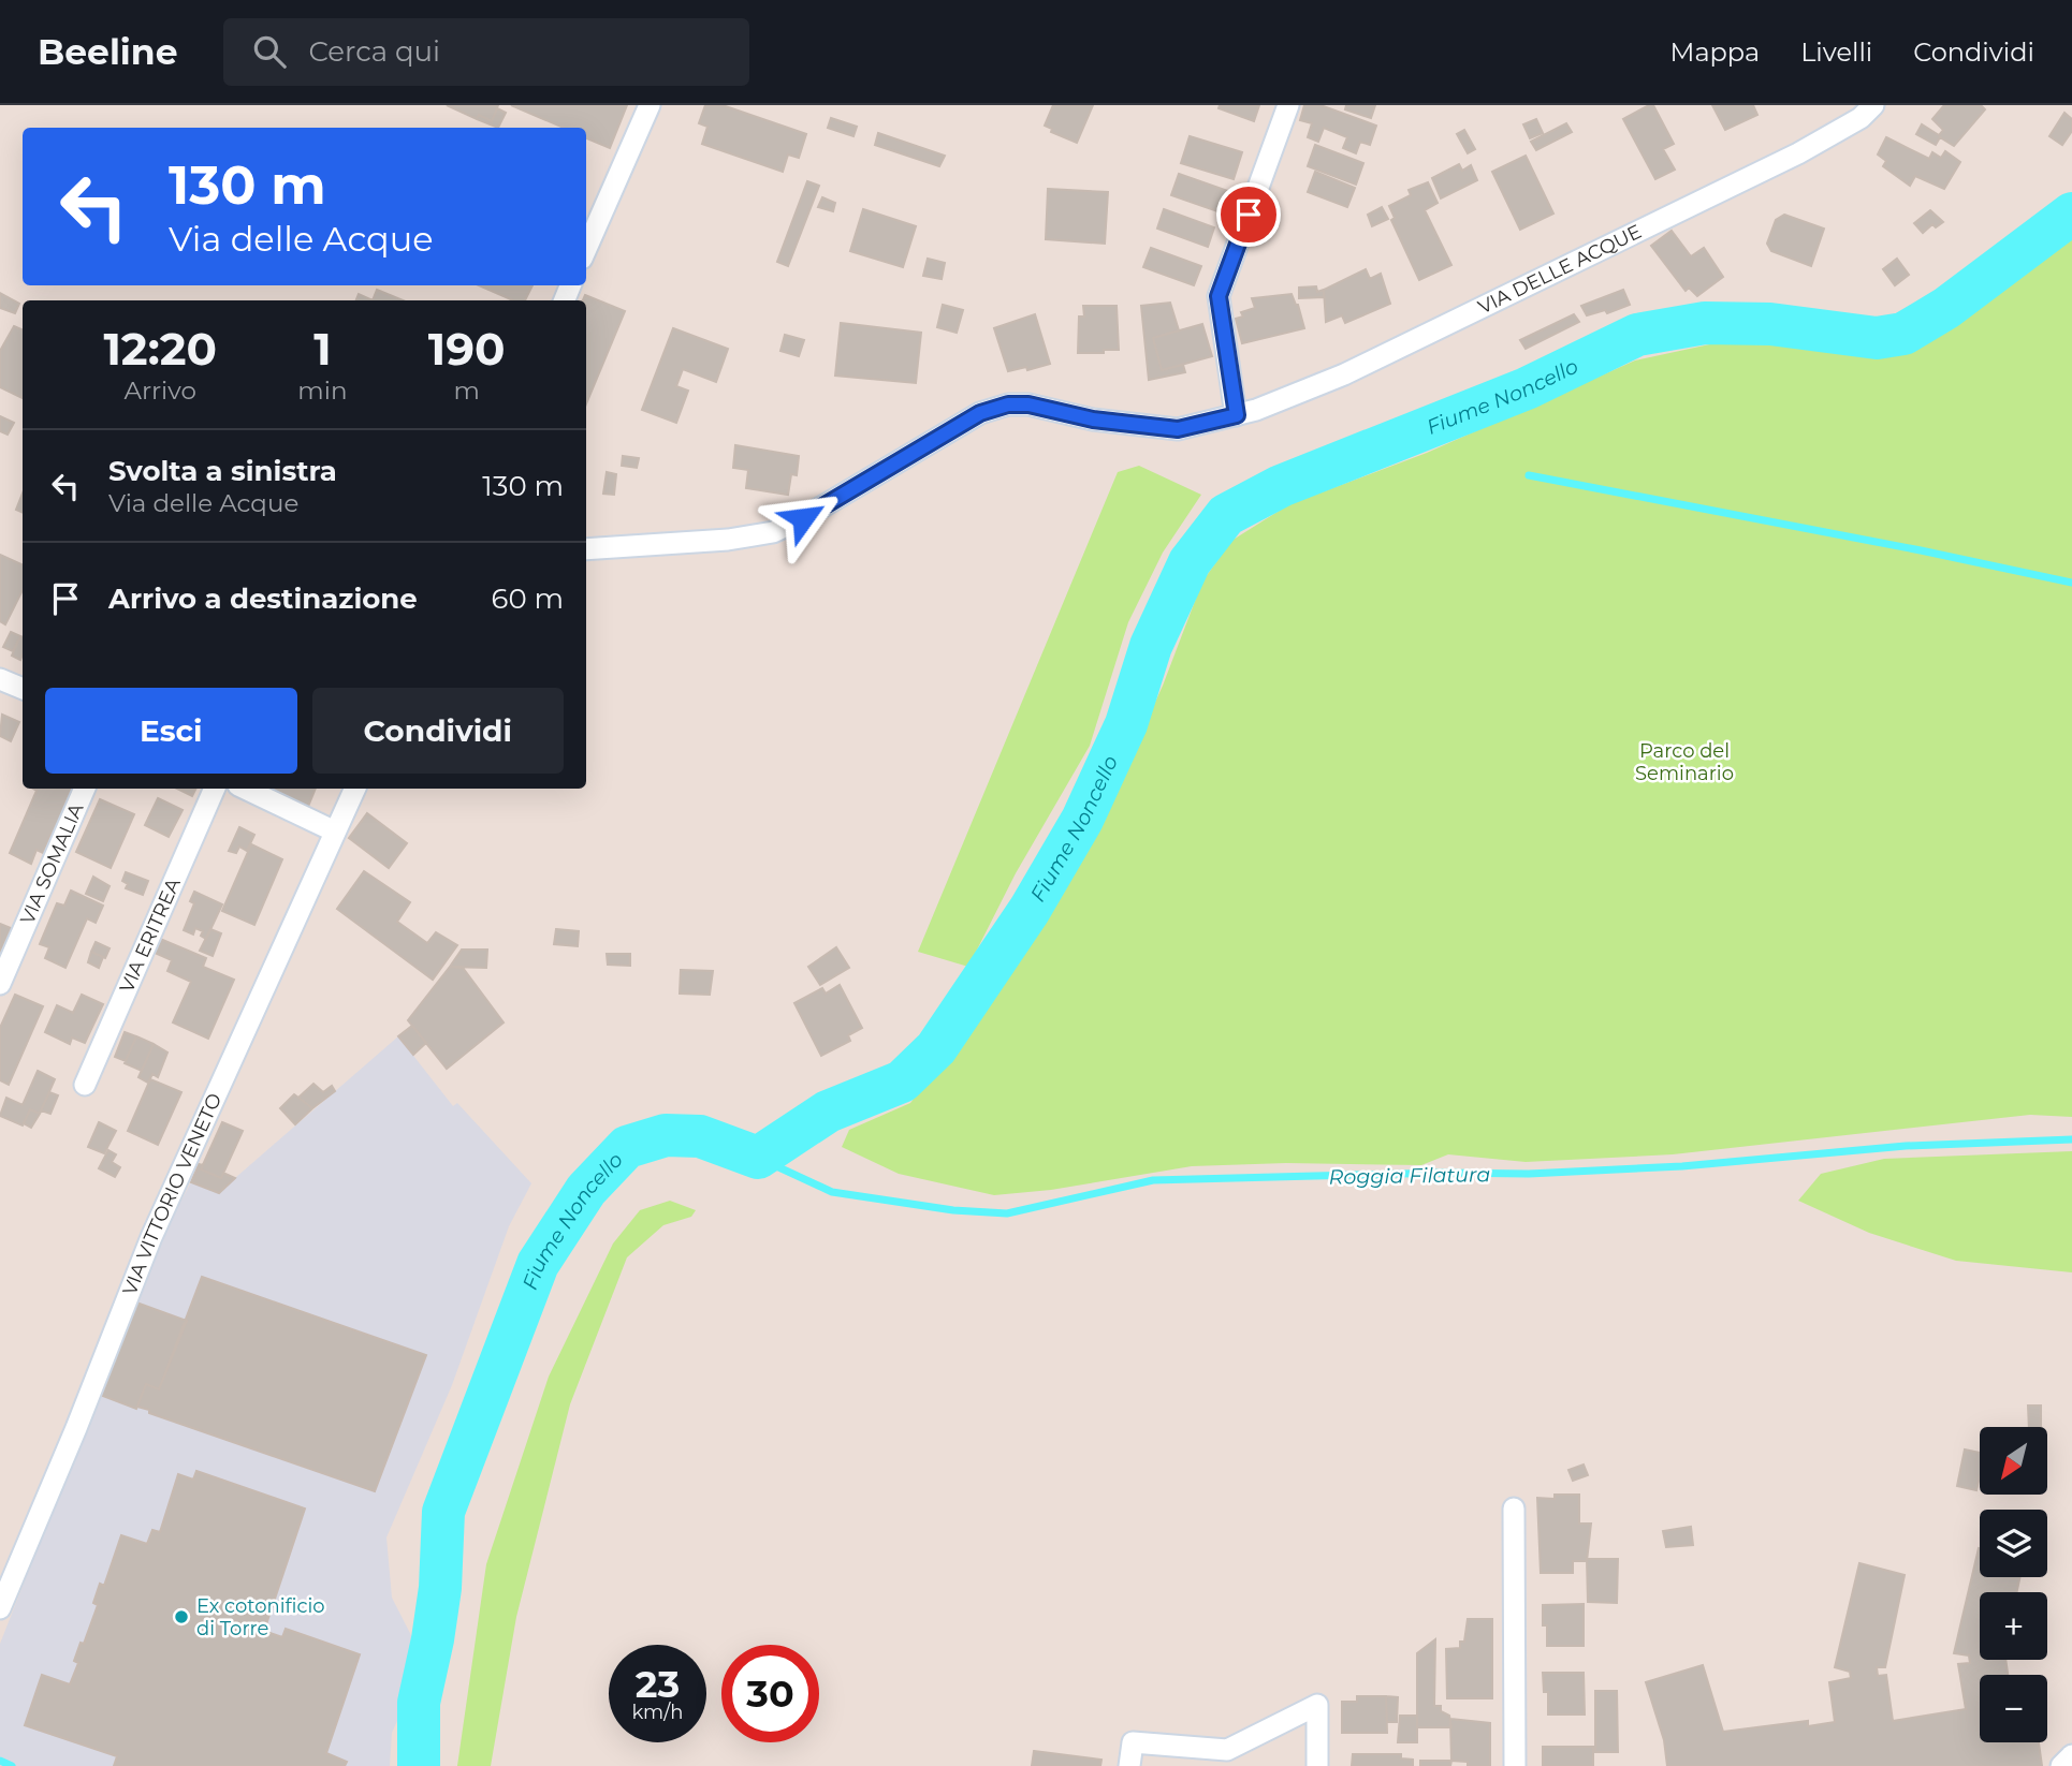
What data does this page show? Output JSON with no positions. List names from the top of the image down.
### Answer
{
  "streets": {
    "street": [
      "VIA DELLE ACQUE",
      "VIA SOMALIA",
      "VIA ERITREA",
      "VIA VITTORIO VENETO"
    ]
  },
  "water": ["Fiume Noncello", "Roggia Filatura"],
  "parks": ["Parco del Seminario"],
  "places": ["Ex cotonificio di Torre"],
  "north": "bottom left",
  "page": {
    "header": "Beeline",
    "search": "Cerca qui",
    "nav": ["Mappa", "Livelli", "Condividi"],
    "turn": ["130 m", "Via delle Acque"],
    "eta": [
      "12:20",
      "Arrivo",
      "1",
      "min",
      "190",
      "m"
    ],
    "list": [
      {
        "name": "Svolta a sinistra",
        "note": "Via delle Acque",
        "value": "130 m"
      },
      {
        "name": "Arrivo a destinazione",
        "value": "60 m"
      }
    ],
    "buttons": ["Esci", "Condividi"],
    "map_buttons": ["+", "−"],
    "speed": "23 km/h",
    "limit": "30"
  }
}
